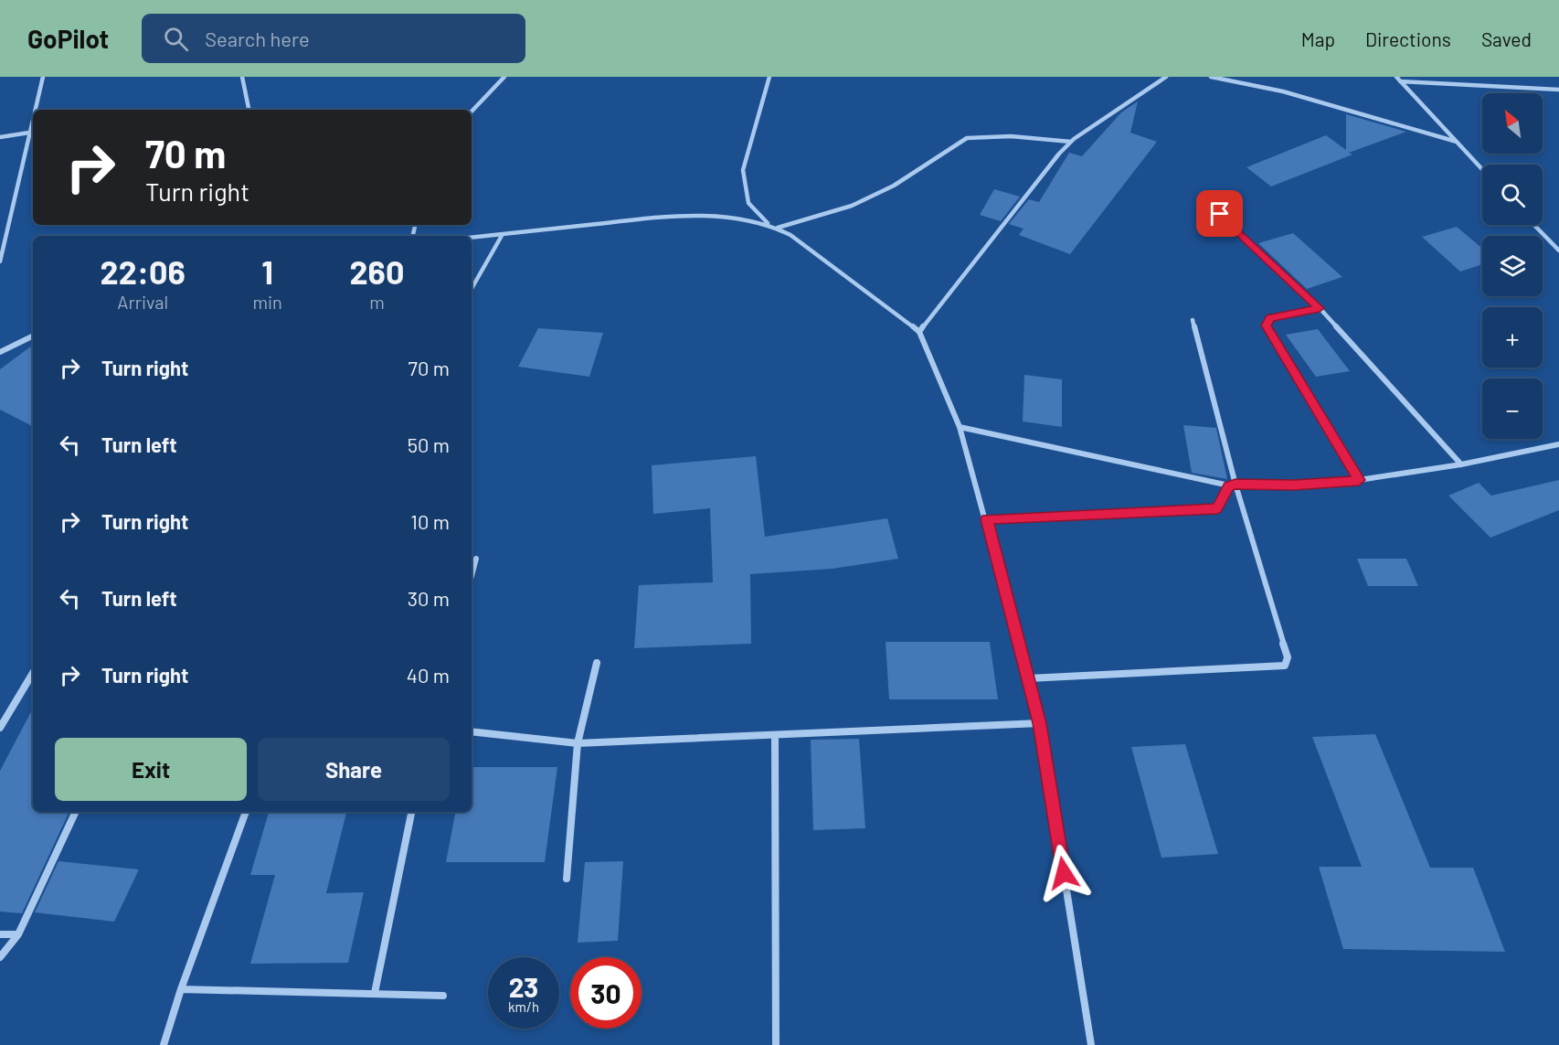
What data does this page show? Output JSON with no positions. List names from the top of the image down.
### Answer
{
  "north": "top left",
  "page": {
    "header": "GoPilot",
    "search": "Search here",
    "nav": ["Map", "Directions", "Saved"],
    "map_buttons": ["+", "−"],
    "turn": ["70 m", "Turn right"],
    "eta": [
      "22:06",
      "Arrival",
      "1",
      "min",
      "260",
      "m"
    ],
    "list": [
      {
        "name": "Turn right",
        "value": "70 m"
      },
      {
        "name": "Turn left",
        "value": "50 m"
      },
      {
        "name": "Turn right",
        "value": "10 m"
      },
      {
        "name": "Turn left",
        "value": "30 m"
      },
      {
        "name": "Turn right",
        "value": "40 m"
      }
    ],
    "buttons": ["Exit", "Share"],
    "speed": "23 km/h",
    "limit": "30"
  }
}
